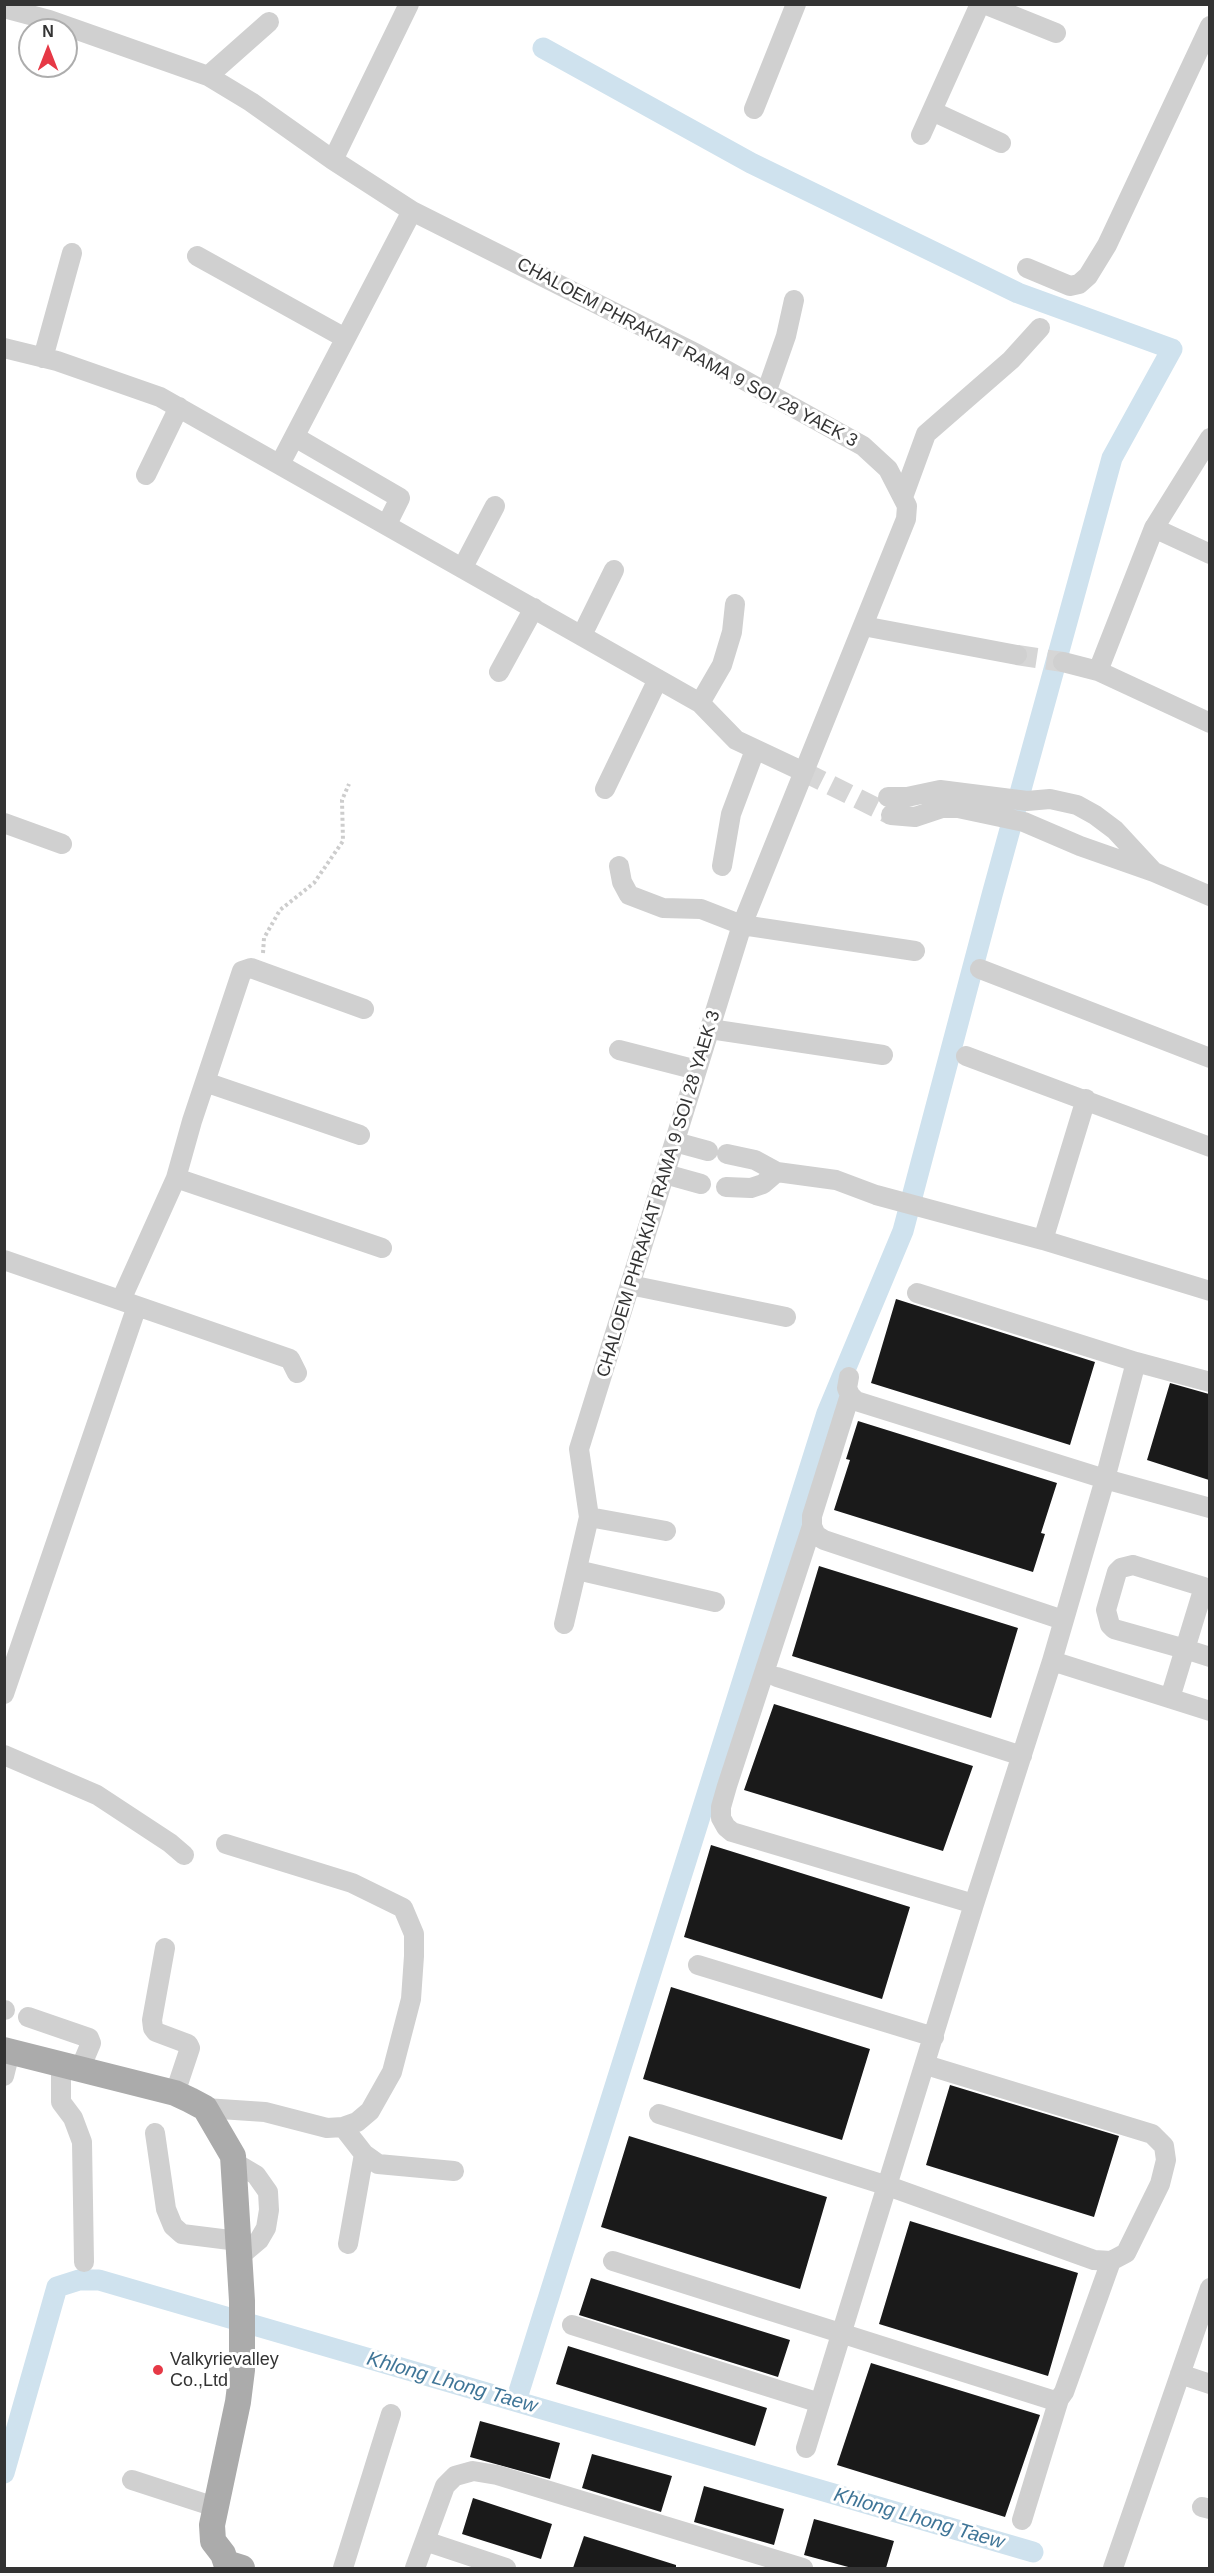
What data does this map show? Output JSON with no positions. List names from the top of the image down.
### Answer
{
  "streets": {
    "street": ["CHALOEM PHRAKIAT RAMA 9 SOI 28 YAEK 3"]
  },
  "water": ["Khlong Lhong Taew"],
  "places": ["Valkyrievalley Co.,Ltd"],
  "north": "top"
}
